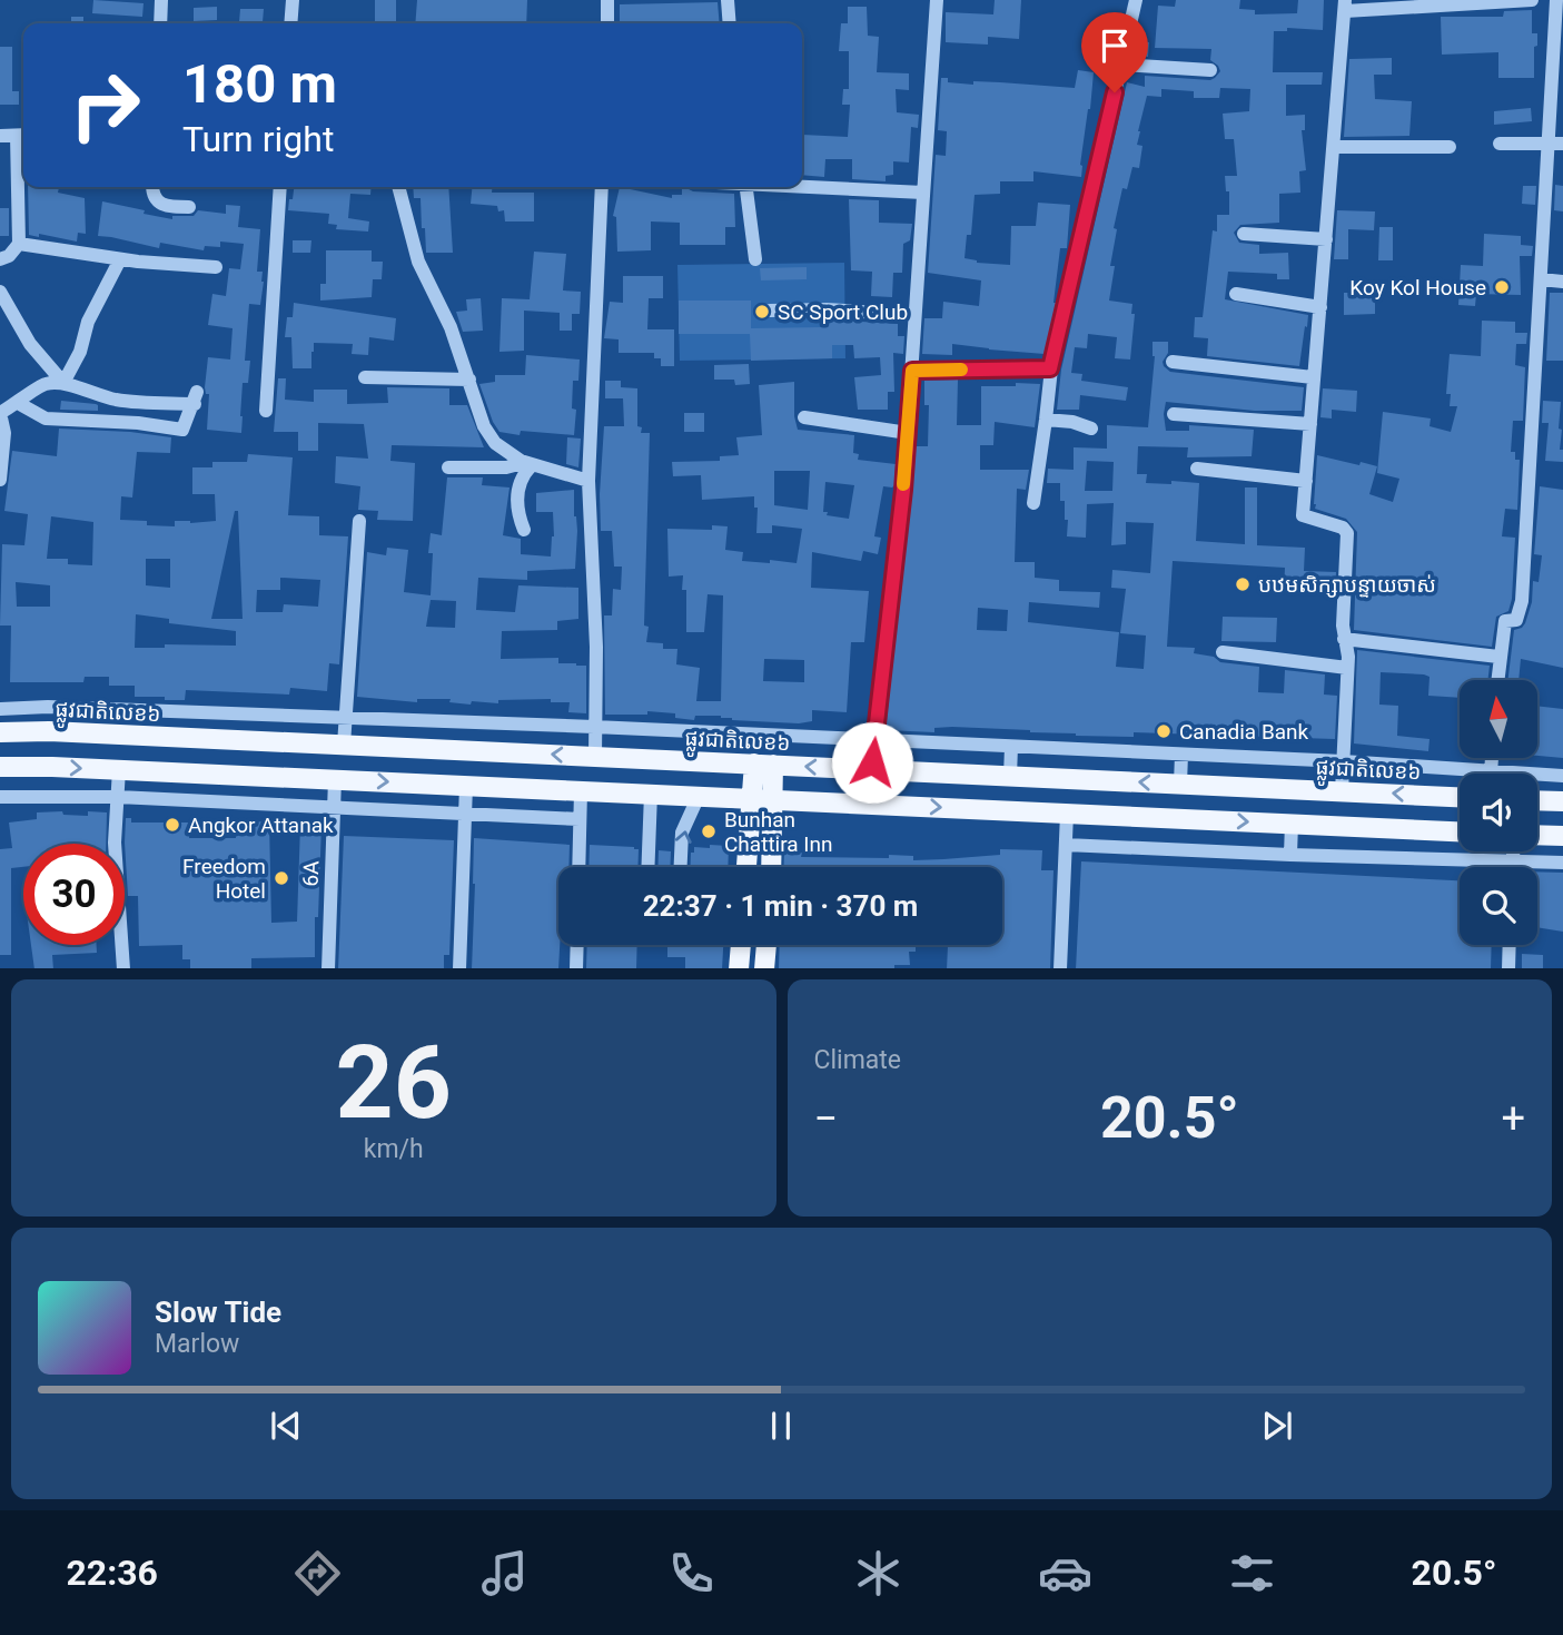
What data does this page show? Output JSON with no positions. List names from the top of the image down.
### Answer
{
  "streets": {
    "main road": ["ផ្លូវជាតិលេខ៦"],
    "street": ["6A"]
  },
  "places": [
    "Koy Kol House",
    "SC Sport Club",
    "បឋមសិក្សាបន្ទាយចាស់",
    "Canadia Bank",
    "Angkor Attanak",
    "Bunhan Chattira Inn",
    "Freedom Hotel"
  ],
  "north": "top",
  "page": {
    "turn": ["180 m", "Turn right"],
    "limit": "30",
    "trip": "22:37 · 1 min · 370 m",
    "tile": [
      ["26", "km/h"],
      "Climate"
    ],
    "heat": ["−", "20.5°", "+"],
    "song": ["Slow Tide", "Marlow"],
    "tabs": ["22:36", "20.5°"]
  }
}
